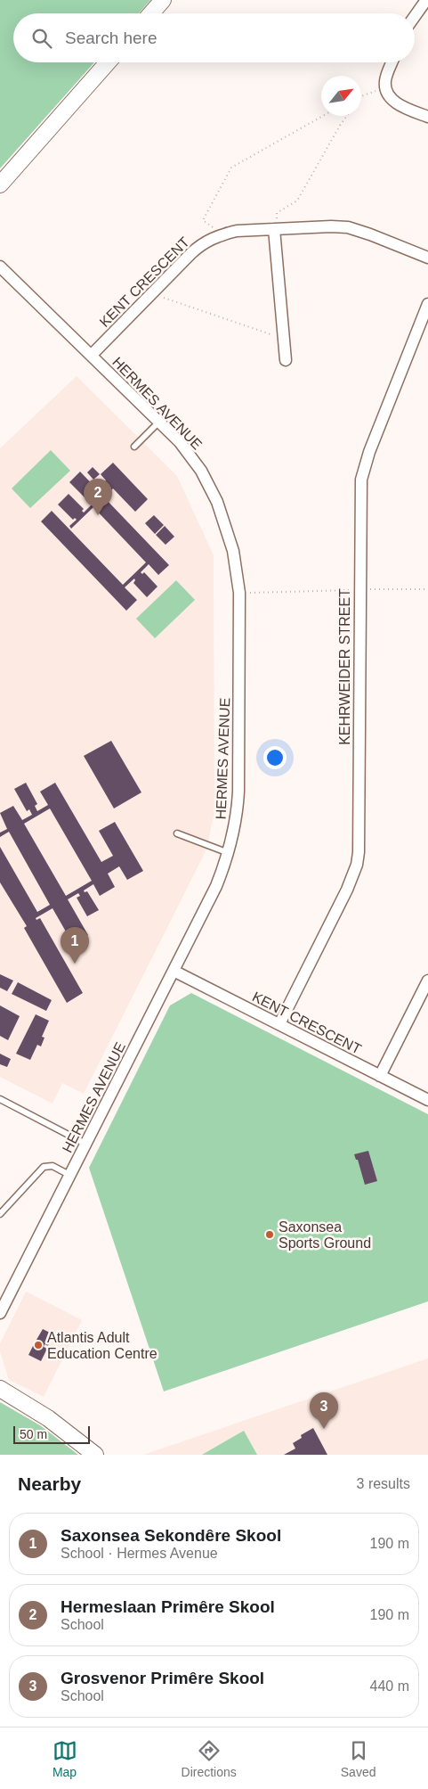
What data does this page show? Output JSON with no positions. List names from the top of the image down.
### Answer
{
  "streets": {
    "street": ["KENT CRESCENT", "HERMES AVENUE", "KEHRWEIDER STREET"]
  },
  "crossings": [
    ["KENT CRESCENT", "HERMES AVENUE"],
    ["KENT CRESCENT", "KEHRWEIDER STREET"]
  ],
  "places": ["Saxonsea Sports Ground", "Atlantis Adult Education Centre"],
  "scale_bar": "50 m",
  "north": "top right",
  "page": {
    "search": "Search here",
    "pins": ["2", "1", "3"],
    "scale": "50 m",
    "heading": ["Nearby", "3 results"],
    "list": [
      {
        "mark": "1",
        "name": "Saxonsea Sekondêre Skool",
        "note": "School · Hermes Avenue",
        "value": "190 m"
      },
      {
        "mark": "2",
        "name": "Hermeslaan Primêre Skool",
        "note": "School",
        "value": "190 m"
      },
      {
        "mark": "3",
        "name": "Grosvenor Primêre Skool",
        "note": "School",
        "value": "440 m"
      }
    ],
    "nav": ["Map", "Directions", "Saved"]
  }
}
